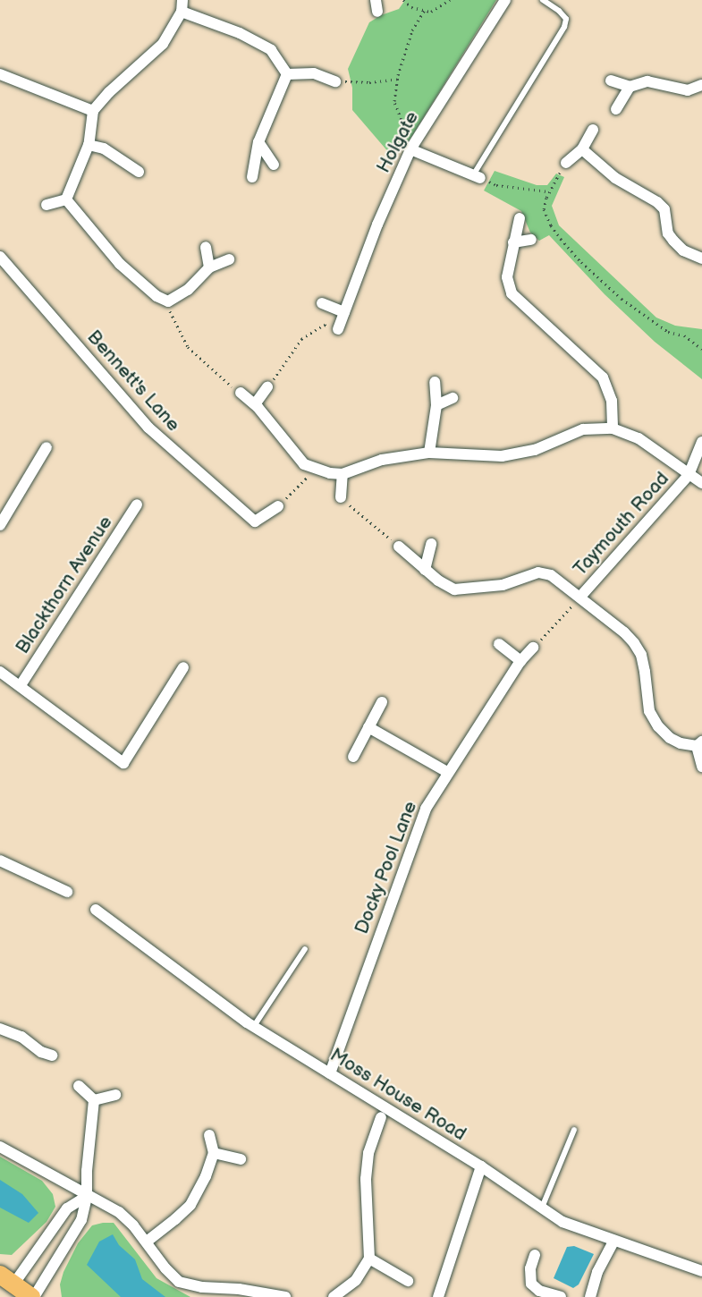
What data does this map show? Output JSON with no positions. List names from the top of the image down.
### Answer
{
  "streets": {
    "street": [
      "Holgate",
      "Bennett's Lane",
      "Taymouth Road",
      "Blackthorn Avenue",
      "Docky Pool Lane",
      "Moss House Road"
    ]
  },
  "crossings": [
    ["Docky Pool Lane", "Moss House Road"]
  ]
}
